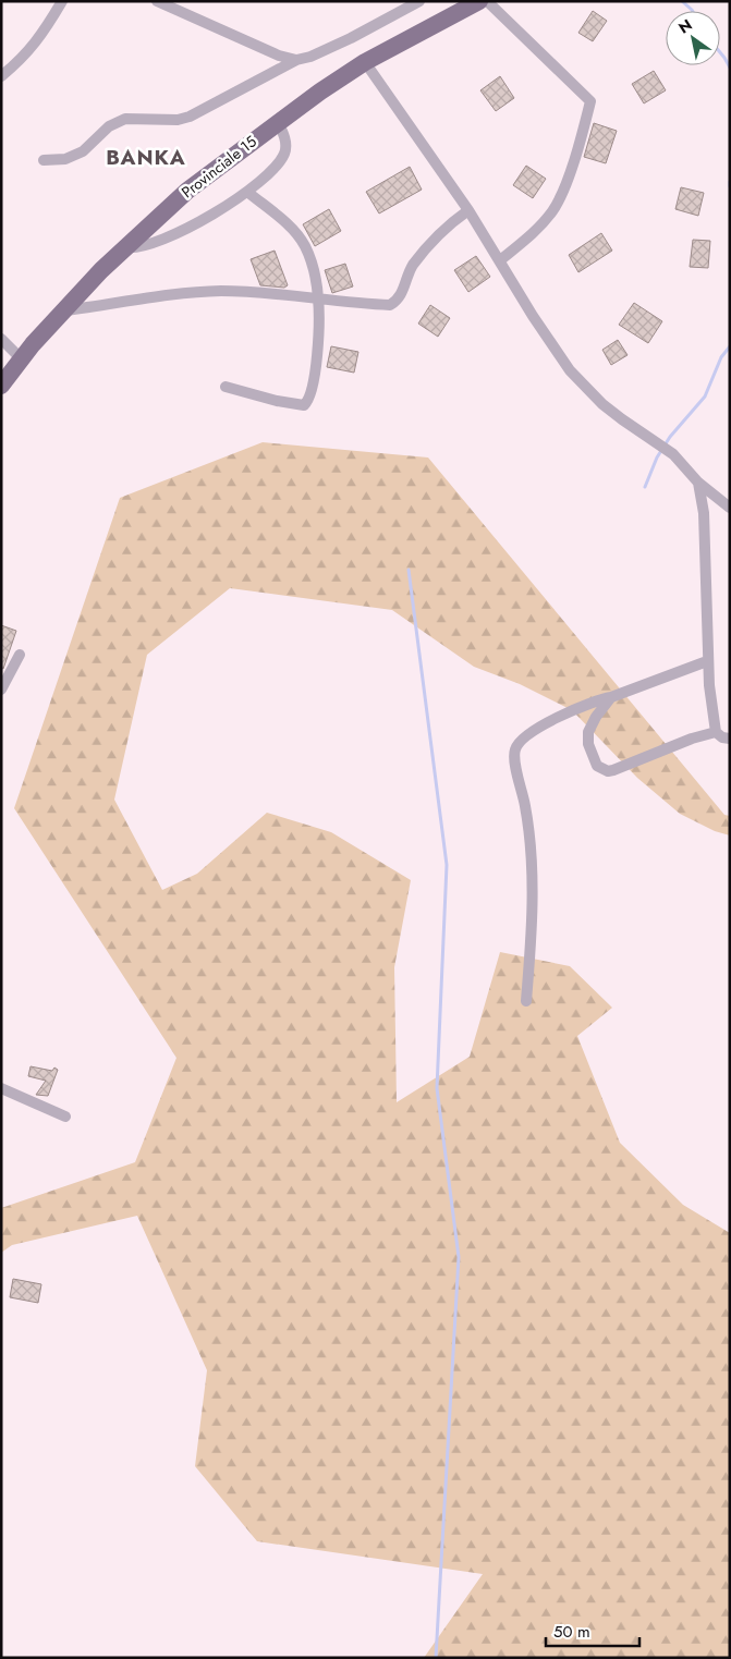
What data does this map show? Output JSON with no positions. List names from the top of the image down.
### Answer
{
  "streets": {
    "main road": ["Provinciale 15"]
  },
  "districts": ["BANKA"],
  "scale_bar": "50 m",
  "north": "top left"
}
